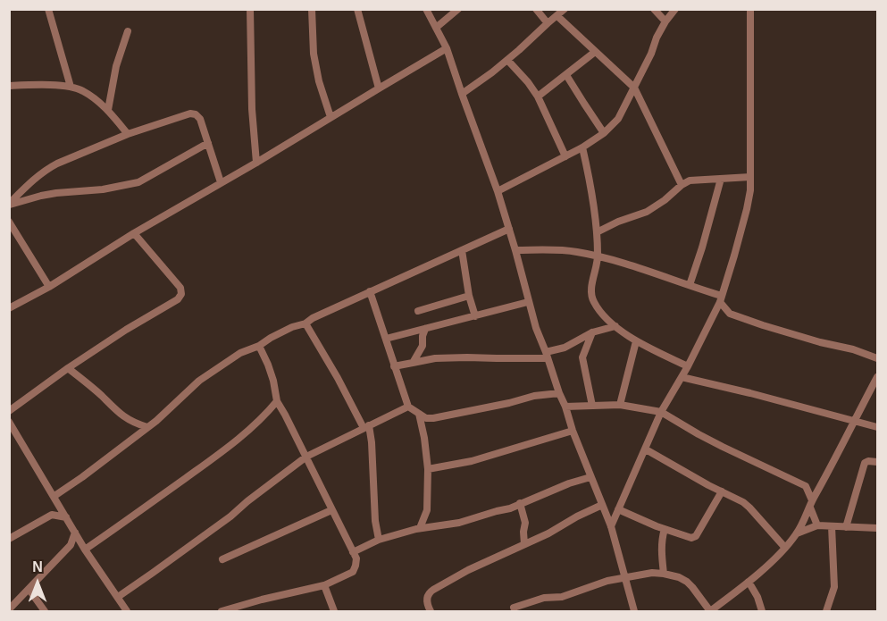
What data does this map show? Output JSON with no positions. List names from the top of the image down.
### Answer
{
  "north": "top"
}
